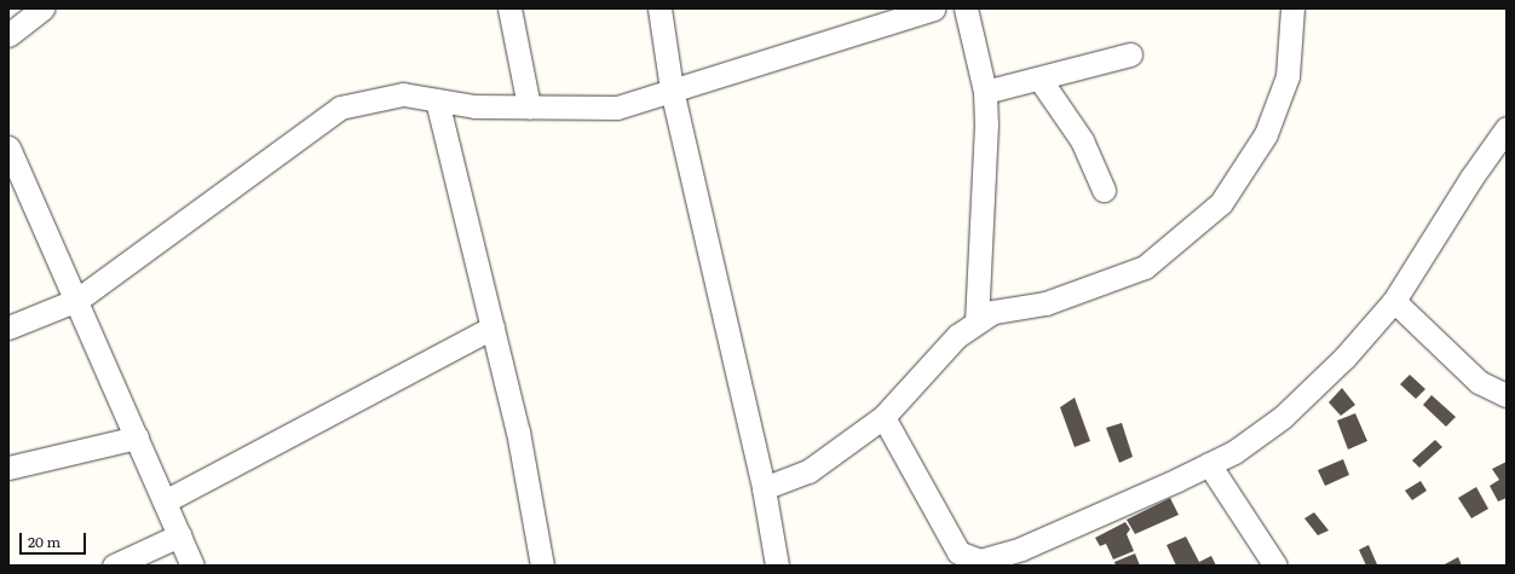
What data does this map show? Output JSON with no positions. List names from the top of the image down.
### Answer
{
  "scale_bar": "20 m"
}
